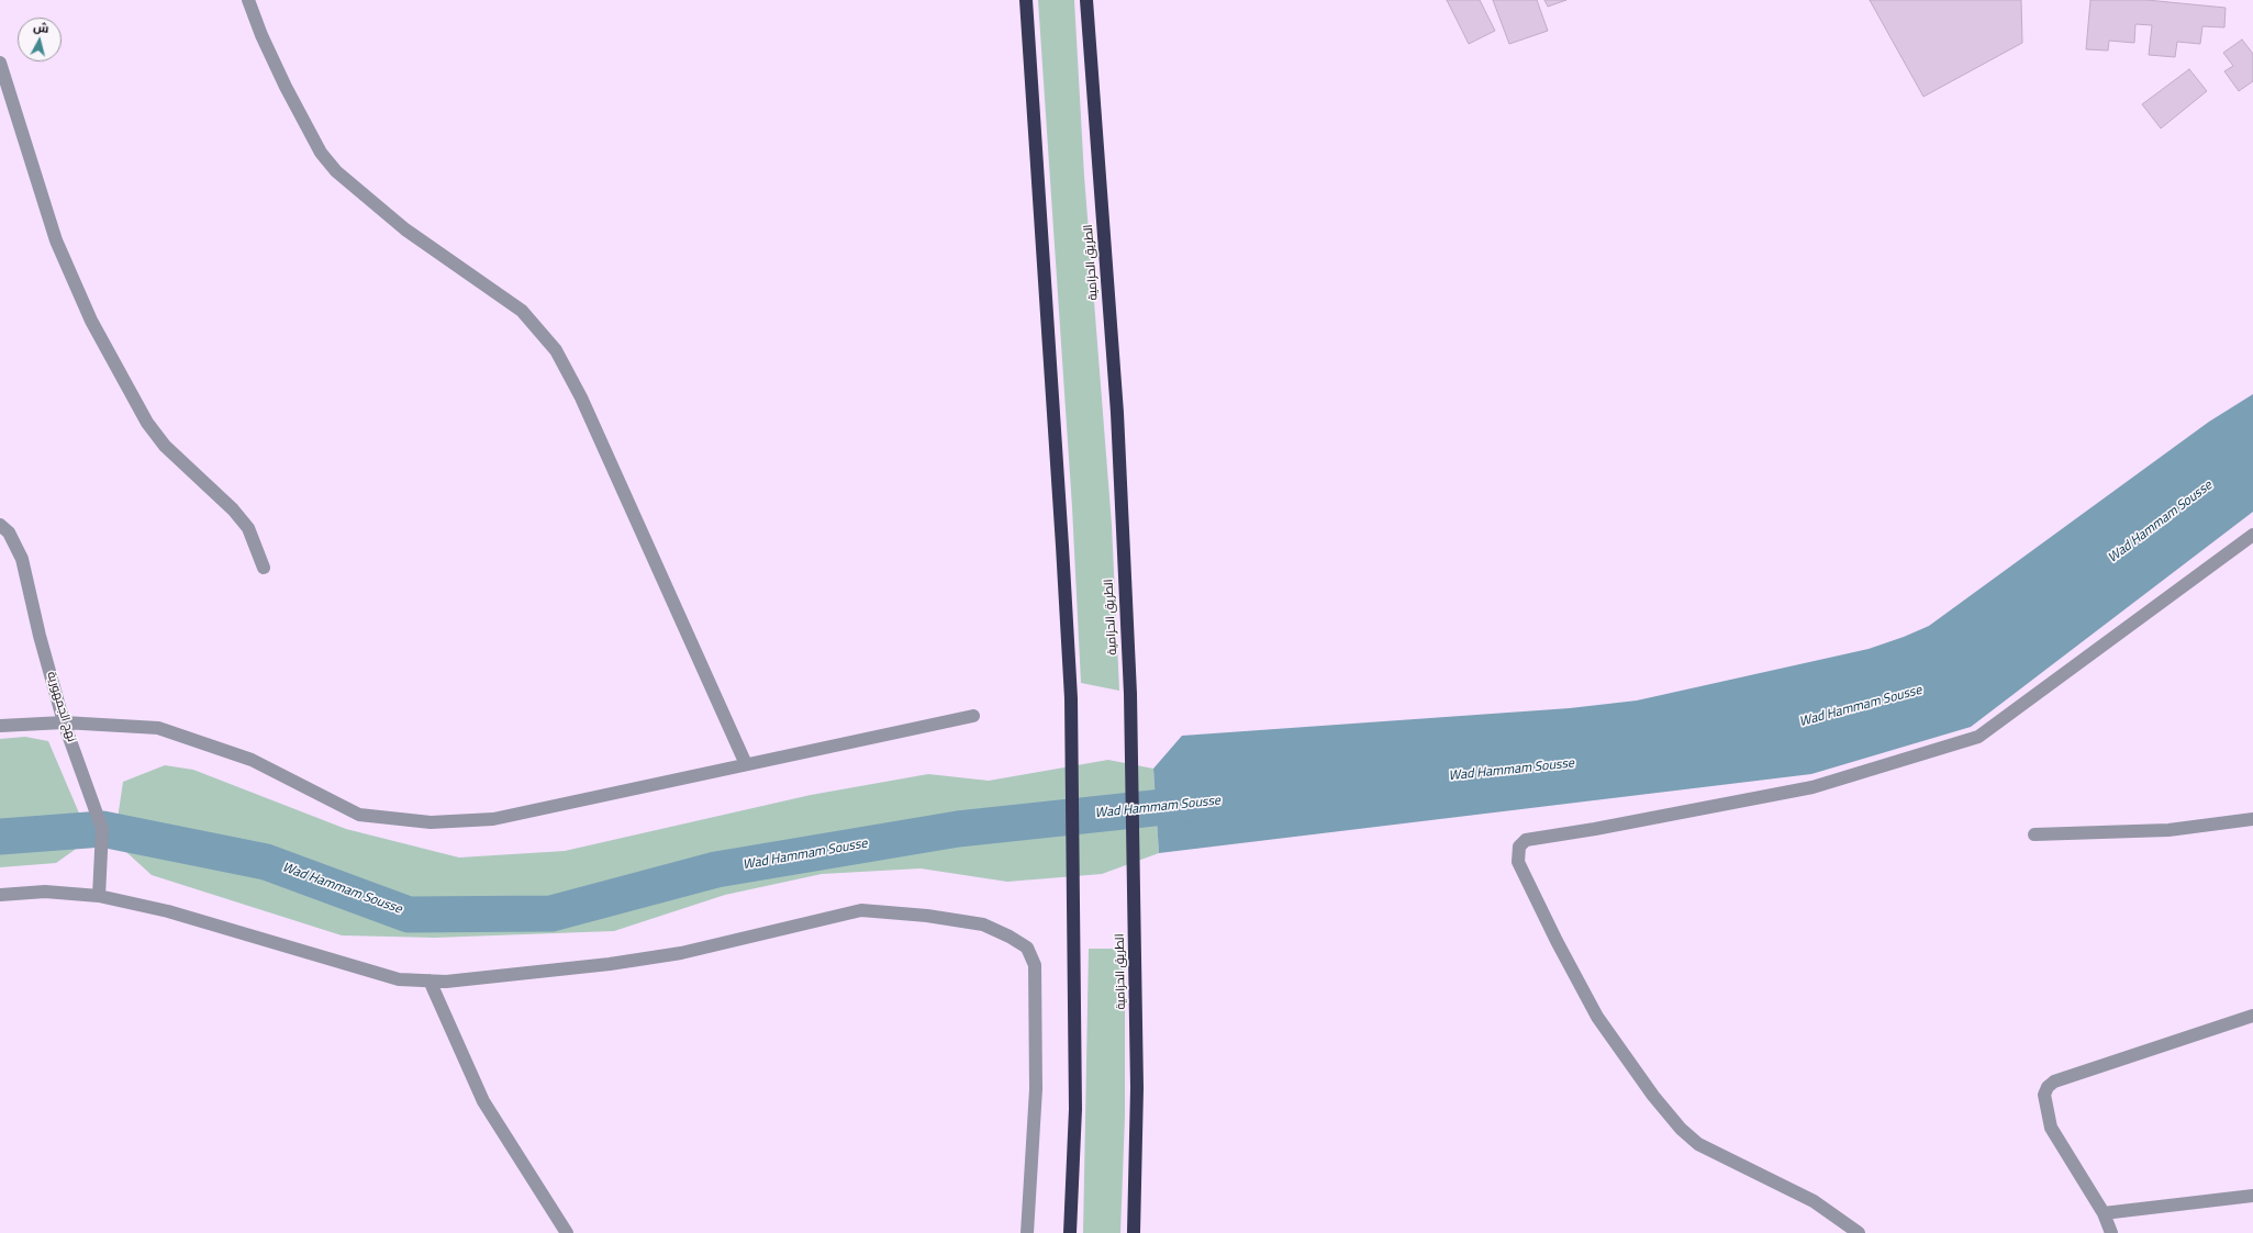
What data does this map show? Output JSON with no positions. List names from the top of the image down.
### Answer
{
  "streets": {
    "highway": ["الطريق الحزامية"],
    "street": ["نهج الجمهورية"]
  },
  "water": ["Wad Hammam Sousse"],
  "north": "top"
}
